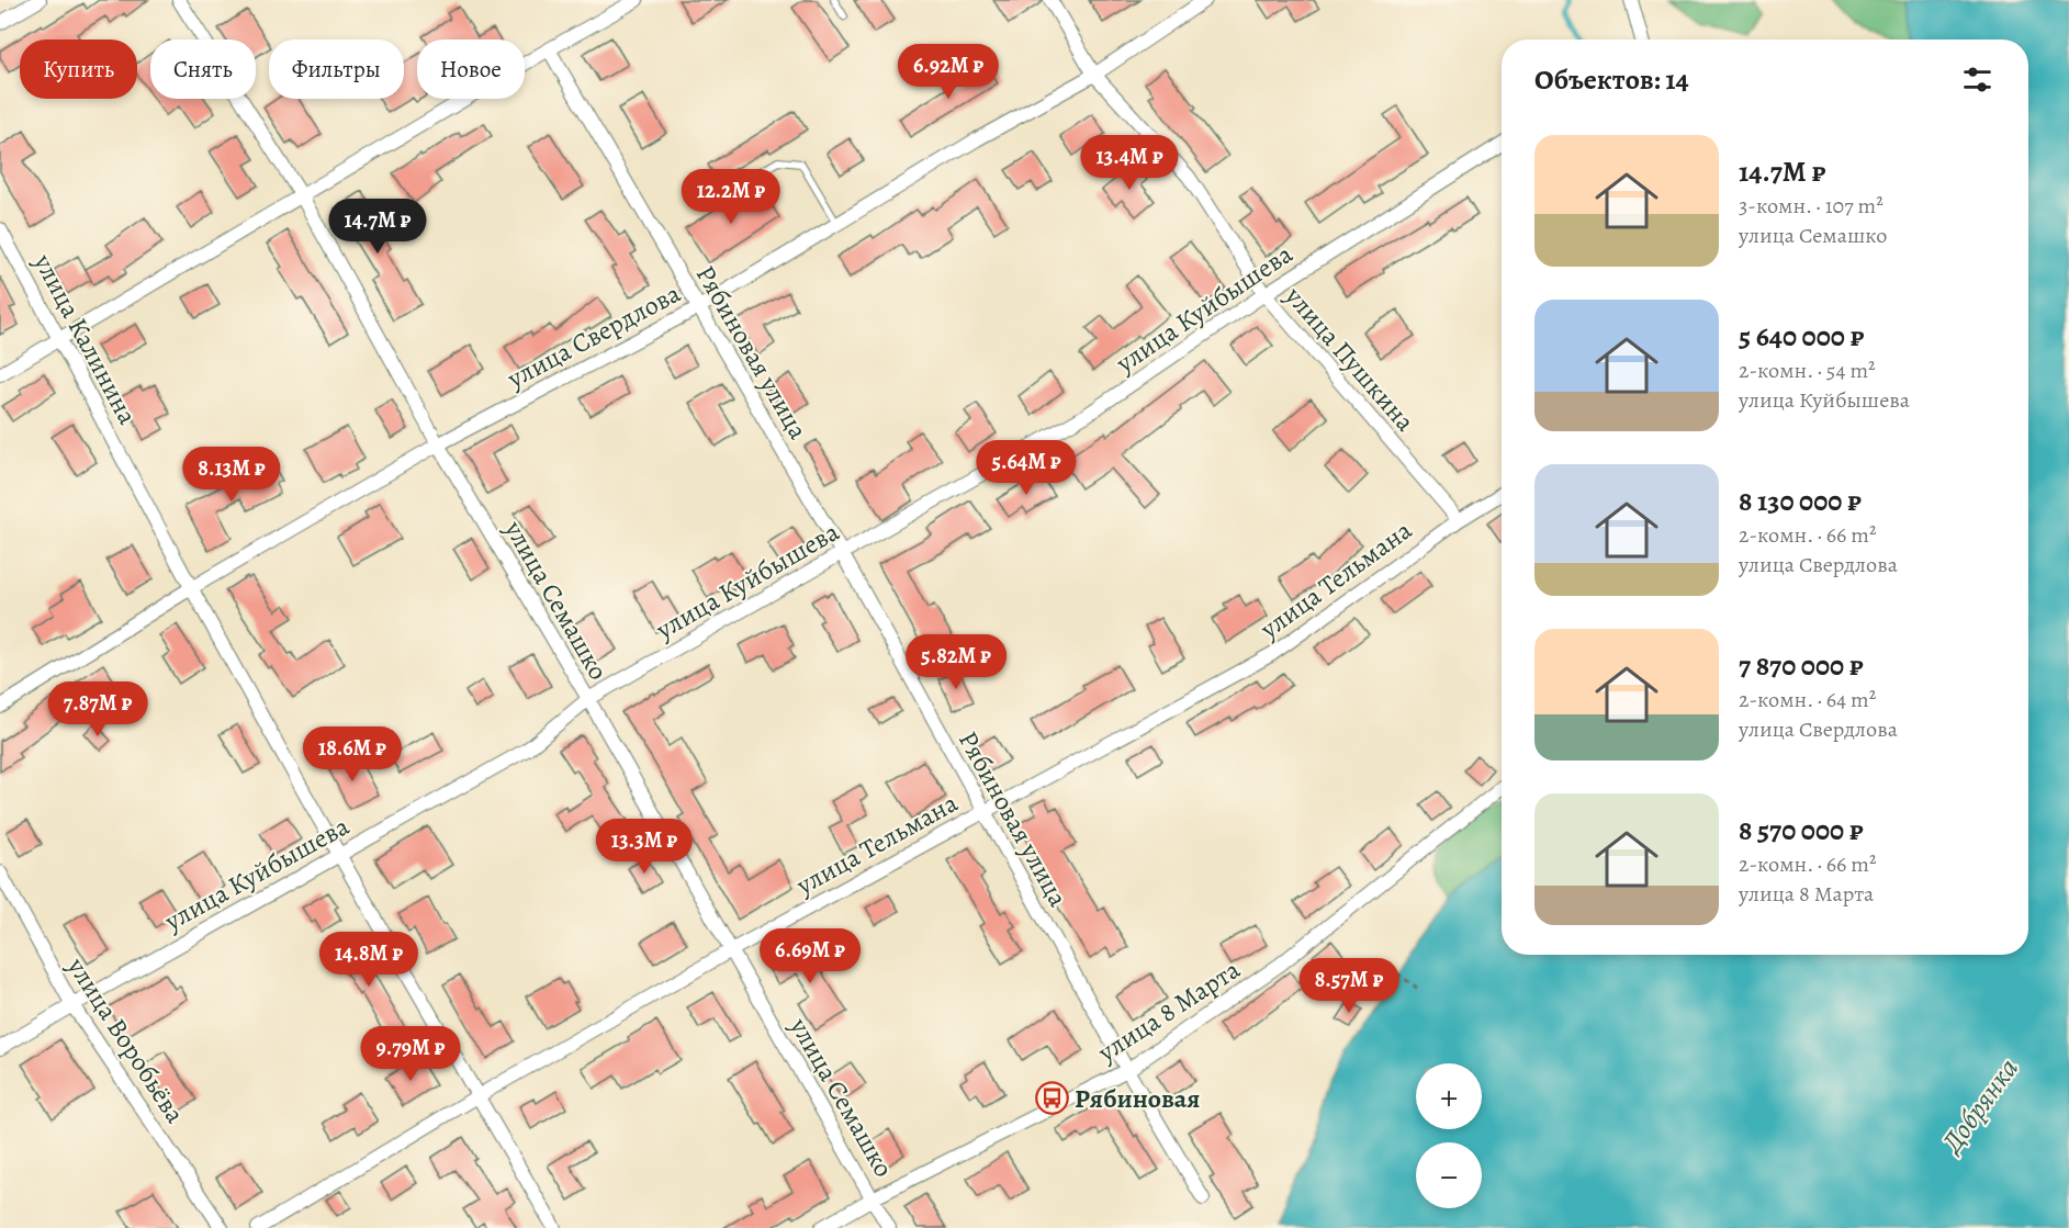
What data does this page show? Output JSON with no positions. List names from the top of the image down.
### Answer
{
  "streets": {
    "street": [
      "улица Куйбышева",
      "улица Свердлова",
      "улица Калинина",
      "Рябиновая улица",
      "улица Пушкина",
      "улица Тельмана",
      "улица Семашко",
      "улица 8 Марта",
      "улица Воробьёва"
    ]
  },
  "crossings": [
    ["улица Куйбышева", "улица Калинина"],
    ["улица Куйбышева", "Рябиновая улица"],
    ["улица Куйбышева", "улица Пушкина"],
    ["улица Куйбышева", "улица Семашко"],
    ["улица Куйбышева", "улица Воробьёва"],
    ["улица Свердлова", "улица Калинина"],
    ["улица Свердлова", "Рябиновая улица"],
    ["улица Свердлова", "улица Пушкина"],
    ["улица Свердлова", "улица Семашко"],
    ["улица Калинина", "улица Тельмана"],
    ["Рябиновая улица", "улица Тельмана"],
    ["Рябиновая улица", "улица 8 Марта"],
    ["улица Пушкина", "улица Тельмана"],
    ["улица Тельмана", "улица Семашко"],
    ["улица Семашко", "улица 8 Марта"]
  ],
  "water": ["Добрянка"],
  "places": {
    "bus stop": ["Рябиновая"]
  },
  "page": {
    "chip": [
      "Купить",
      "Снять",
      "Фильтры",
      "Новое"
    ],
    "heading": "Объектов: 14",
    "price": [
      "6.92M ₽",
      "13.4M ₽",
      "12.2M ₽",
      "14.7M ₽",
      "5.64M ₽",
      "8.13M ₽",
      "5.82M ₽",
      "7.87M ₽",
      "18.6M ₽",
      "13.3M ₽",
      "6.69M ₽",
      "14.8M ₽",
      "8.57M ₽",
      "9.79M ₽"
    ],
    "list": [
      {
        "name": "14.7M ₽",
        "note": "3-комн. · 107 m² · улица Семашко"
      },
      {
        "name": "5 640 000 ₽",
        "note": "2-комн. · 54 m² · улица Куйбышева"
      },
      {
        "name": "8 130 000 ₽",
        "note": "2-комн. · 66 m² · улица Свердлова"
      },
      {
        "name": "7 870 000 ₽",
        "note": "2-комн. · 64 m² · улица Свердлова"
      },
      {
        "name": "8 570 000 ₽",
        "note": "2-комн. · 66 m² · улица 8 Марта"
      }
    ],
    "map_buttons": ["+", "−"]
  }
}
